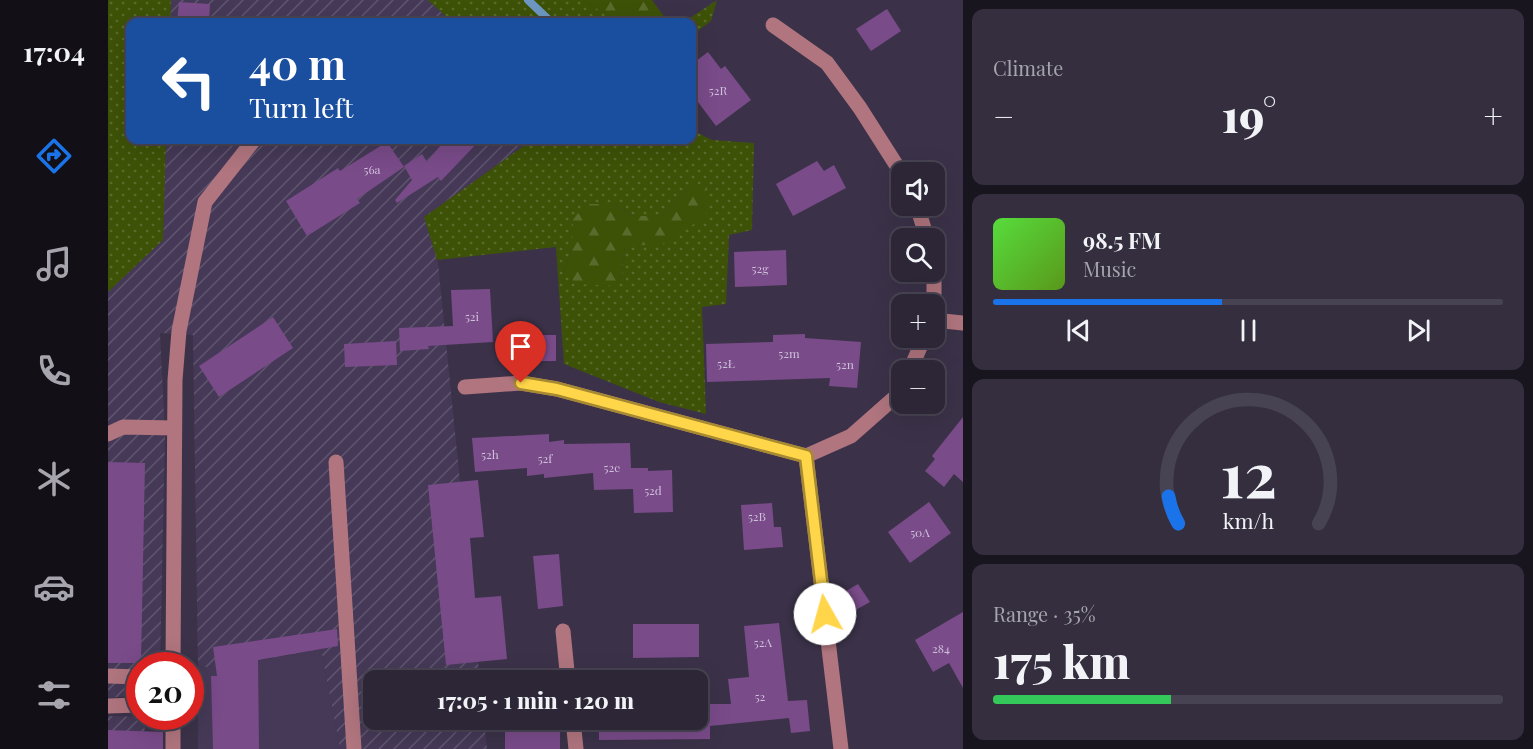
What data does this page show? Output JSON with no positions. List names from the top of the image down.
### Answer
{
  "house_numbers": [
    "52R",
    "56a",
    "52g",
    "52i",
    "52m",
    "52Ł",
    "52n",
    "52h",
    "52f",
    "52e",
    "52d",
    "52B",
    "50A",
    "52A",
    "284",
    "52"
  ],
  "page": {
    "tabs": "17:04",
    "tile": [
      "Climate",
      ["Range · 35%", "175 km"]
    ],
    "turn": ["40 m", "Turn left"],
    "heat": ["−", "19°", "+"],
    "map_buttons": ["+", "−"],
    "song": ["98.5 FM", "Music"],
    "limit": "20",
    "trip": "17:05 · 1 min · 120 m",
    "gauge": ["12", "km/h"]
  }
}
